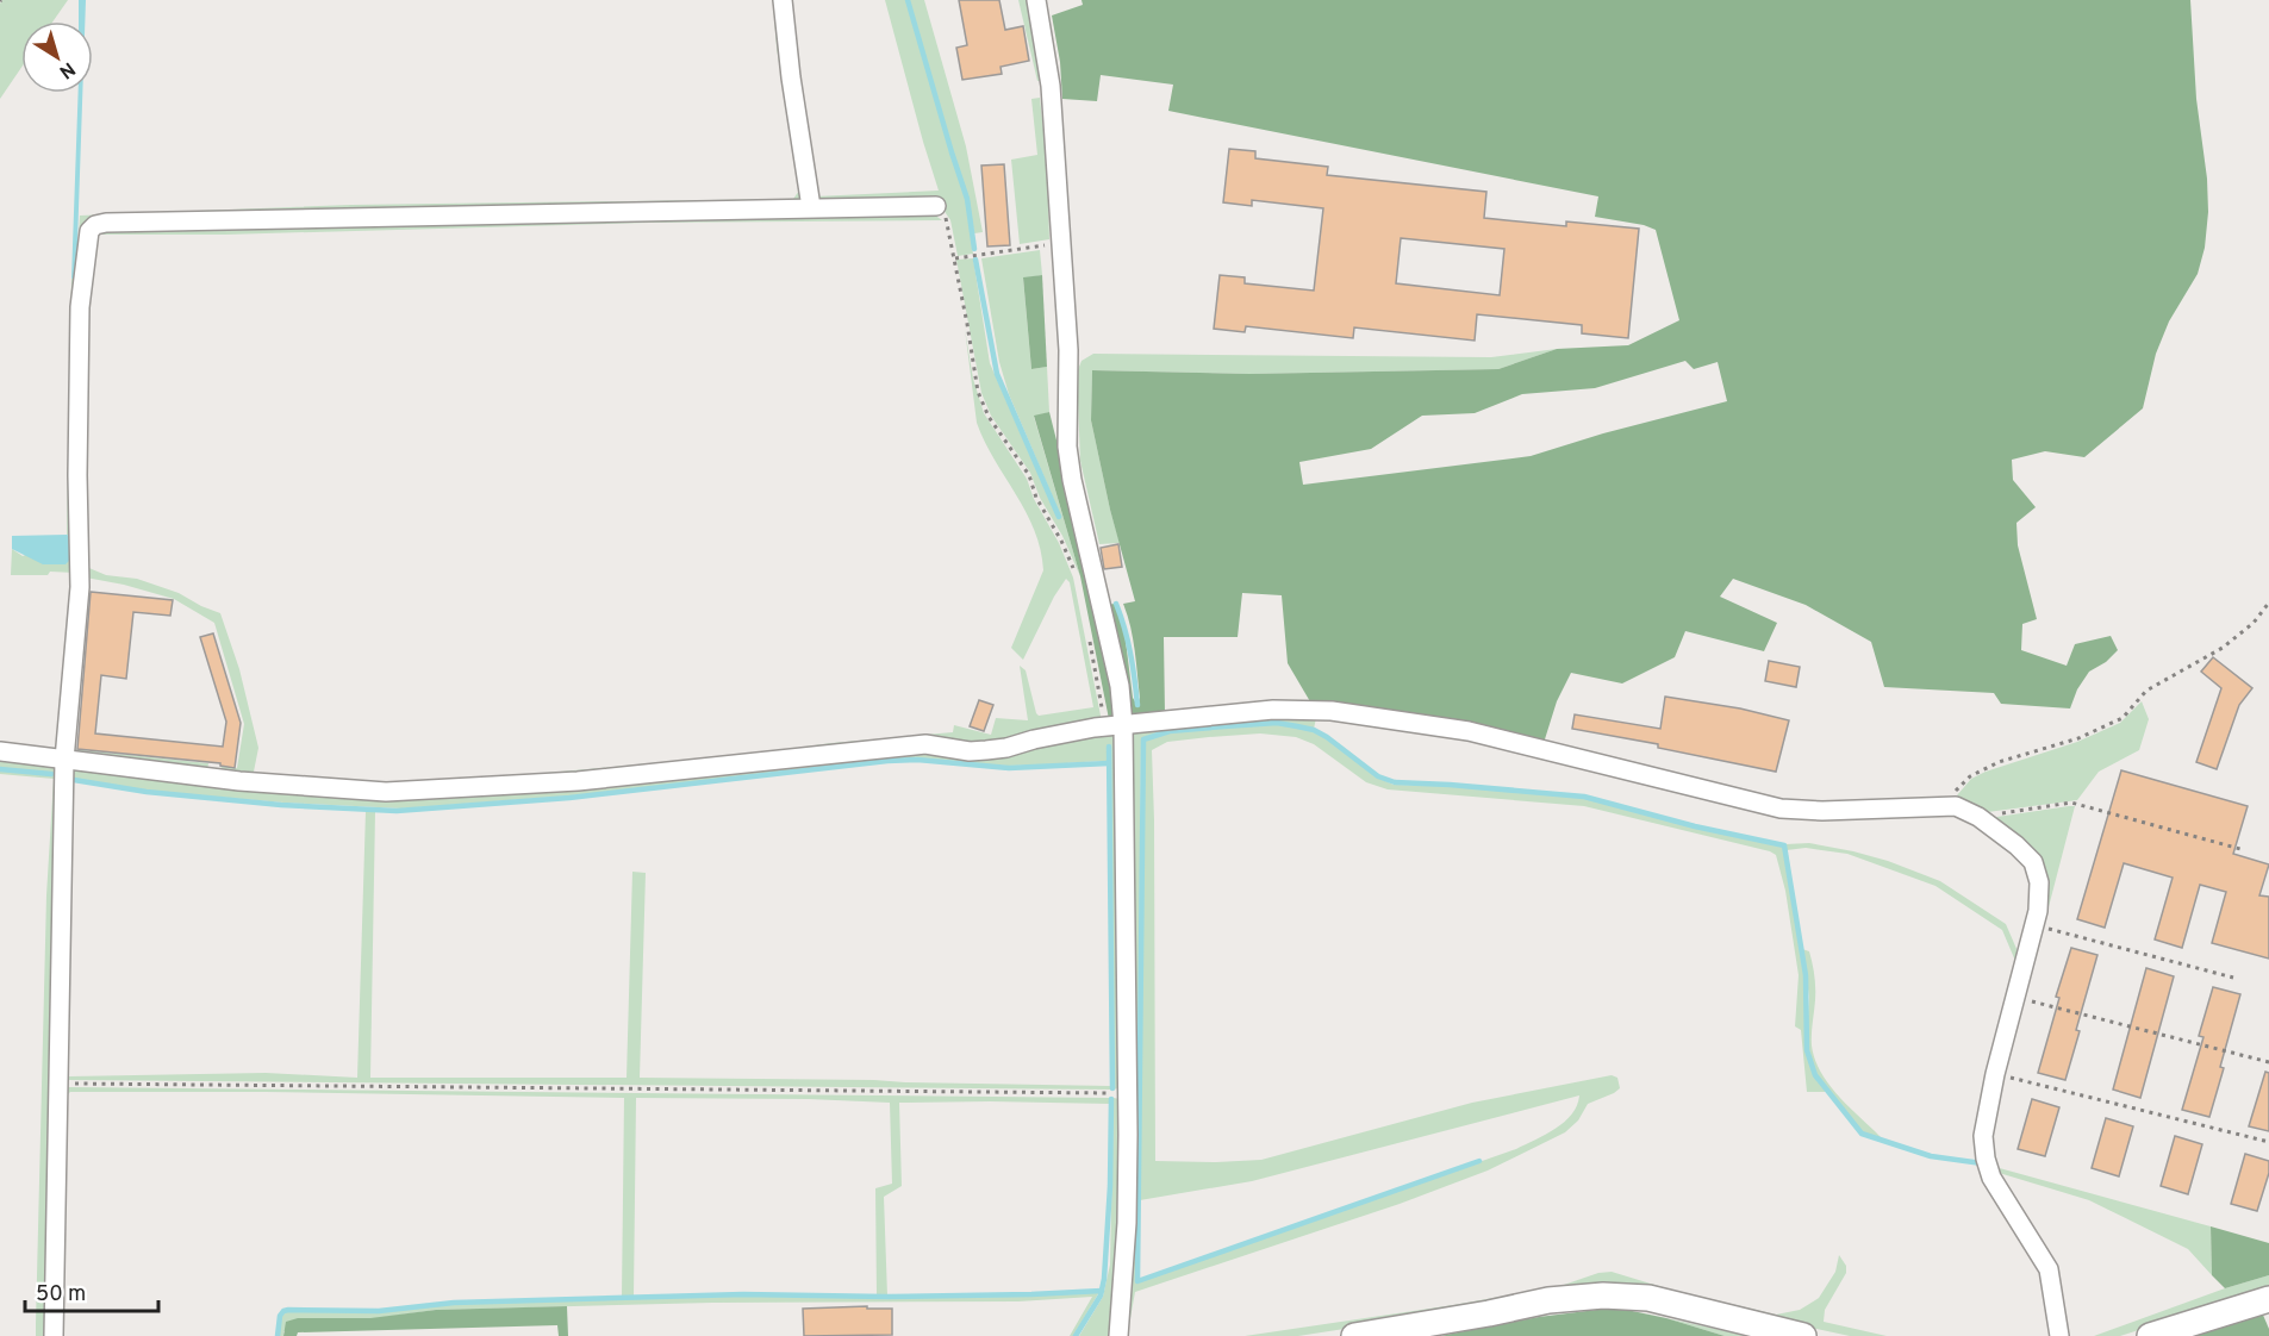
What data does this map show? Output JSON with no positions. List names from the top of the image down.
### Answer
{
  "scale_bar": "50 m",
  "north": "bottom right"
}
